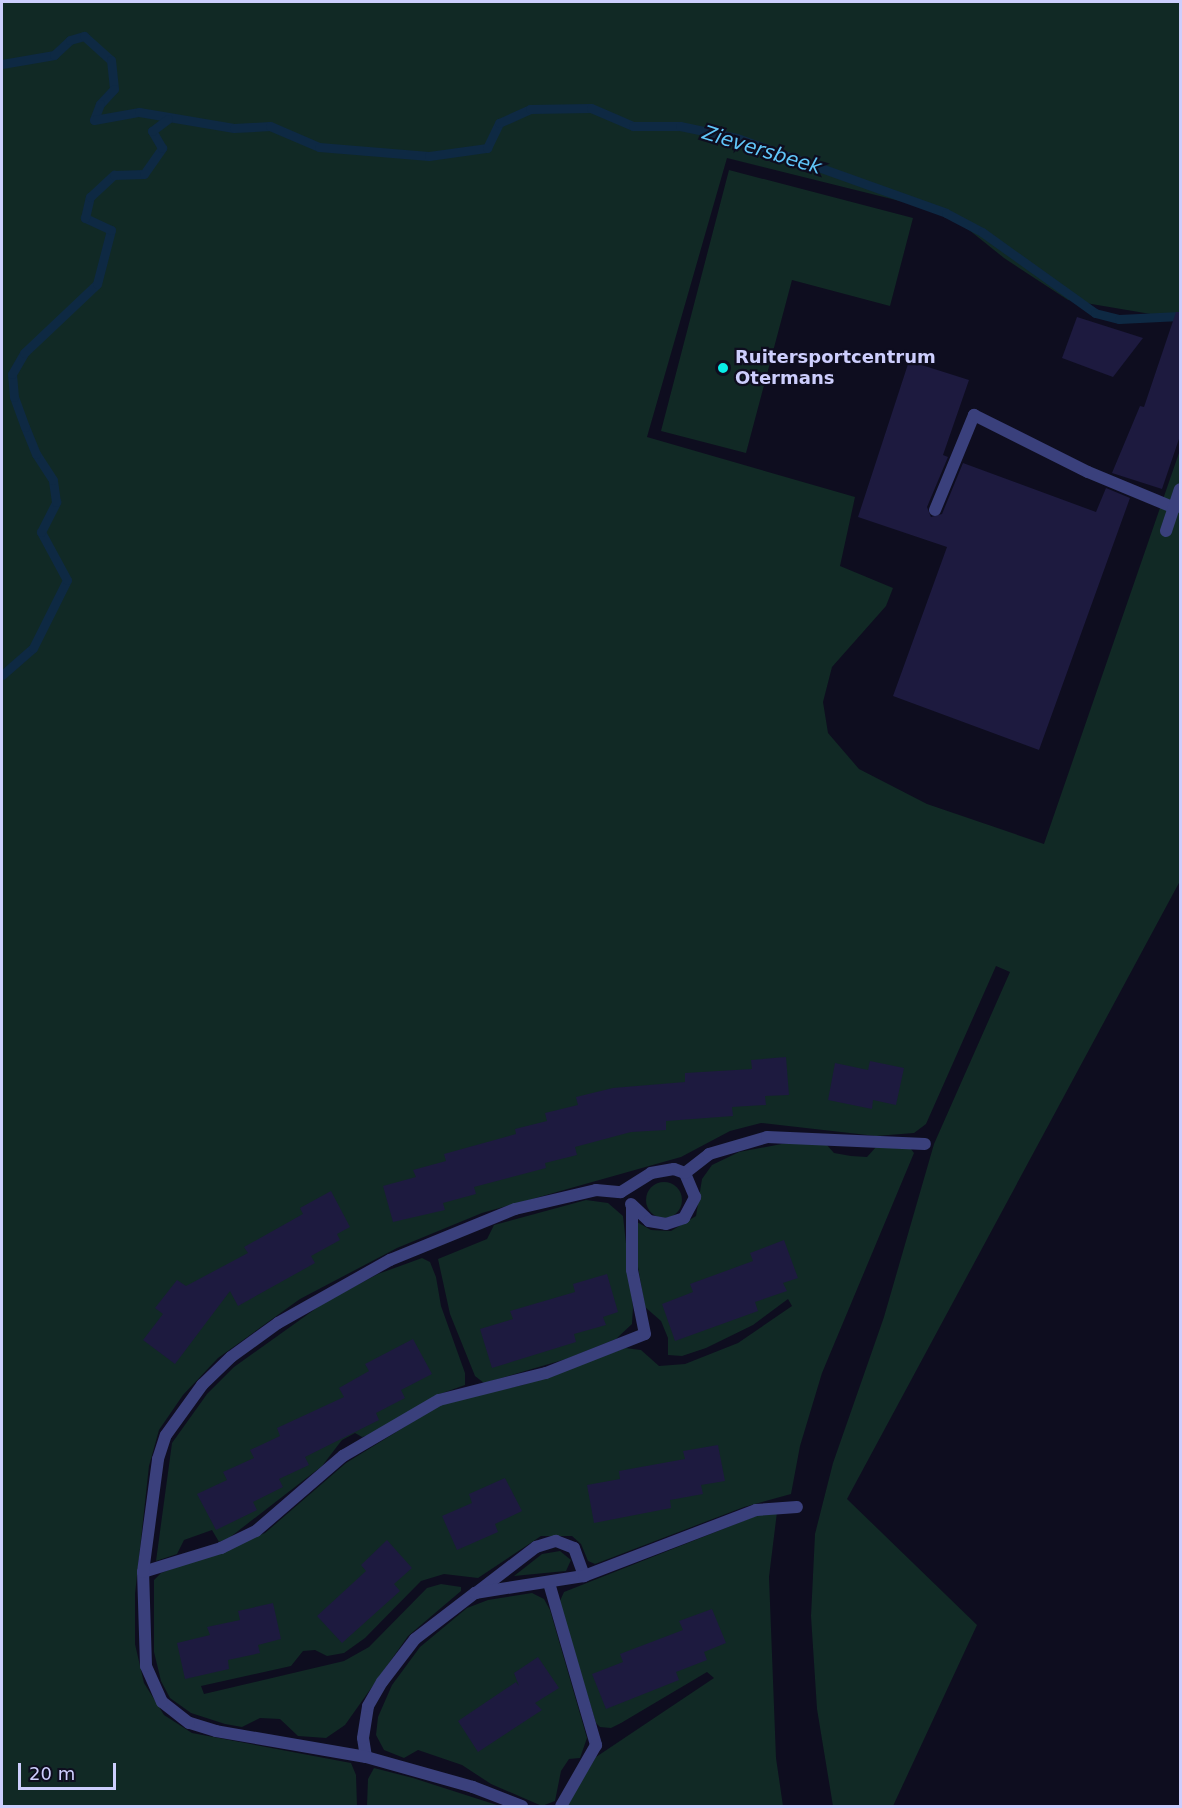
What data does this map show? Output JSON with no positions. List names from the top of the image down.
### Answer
{
  "water": ["Zieversbeek"],
  "places": ["Ruitersportcentrum Otermans"],
  "scale_bar": "20 m"
}
